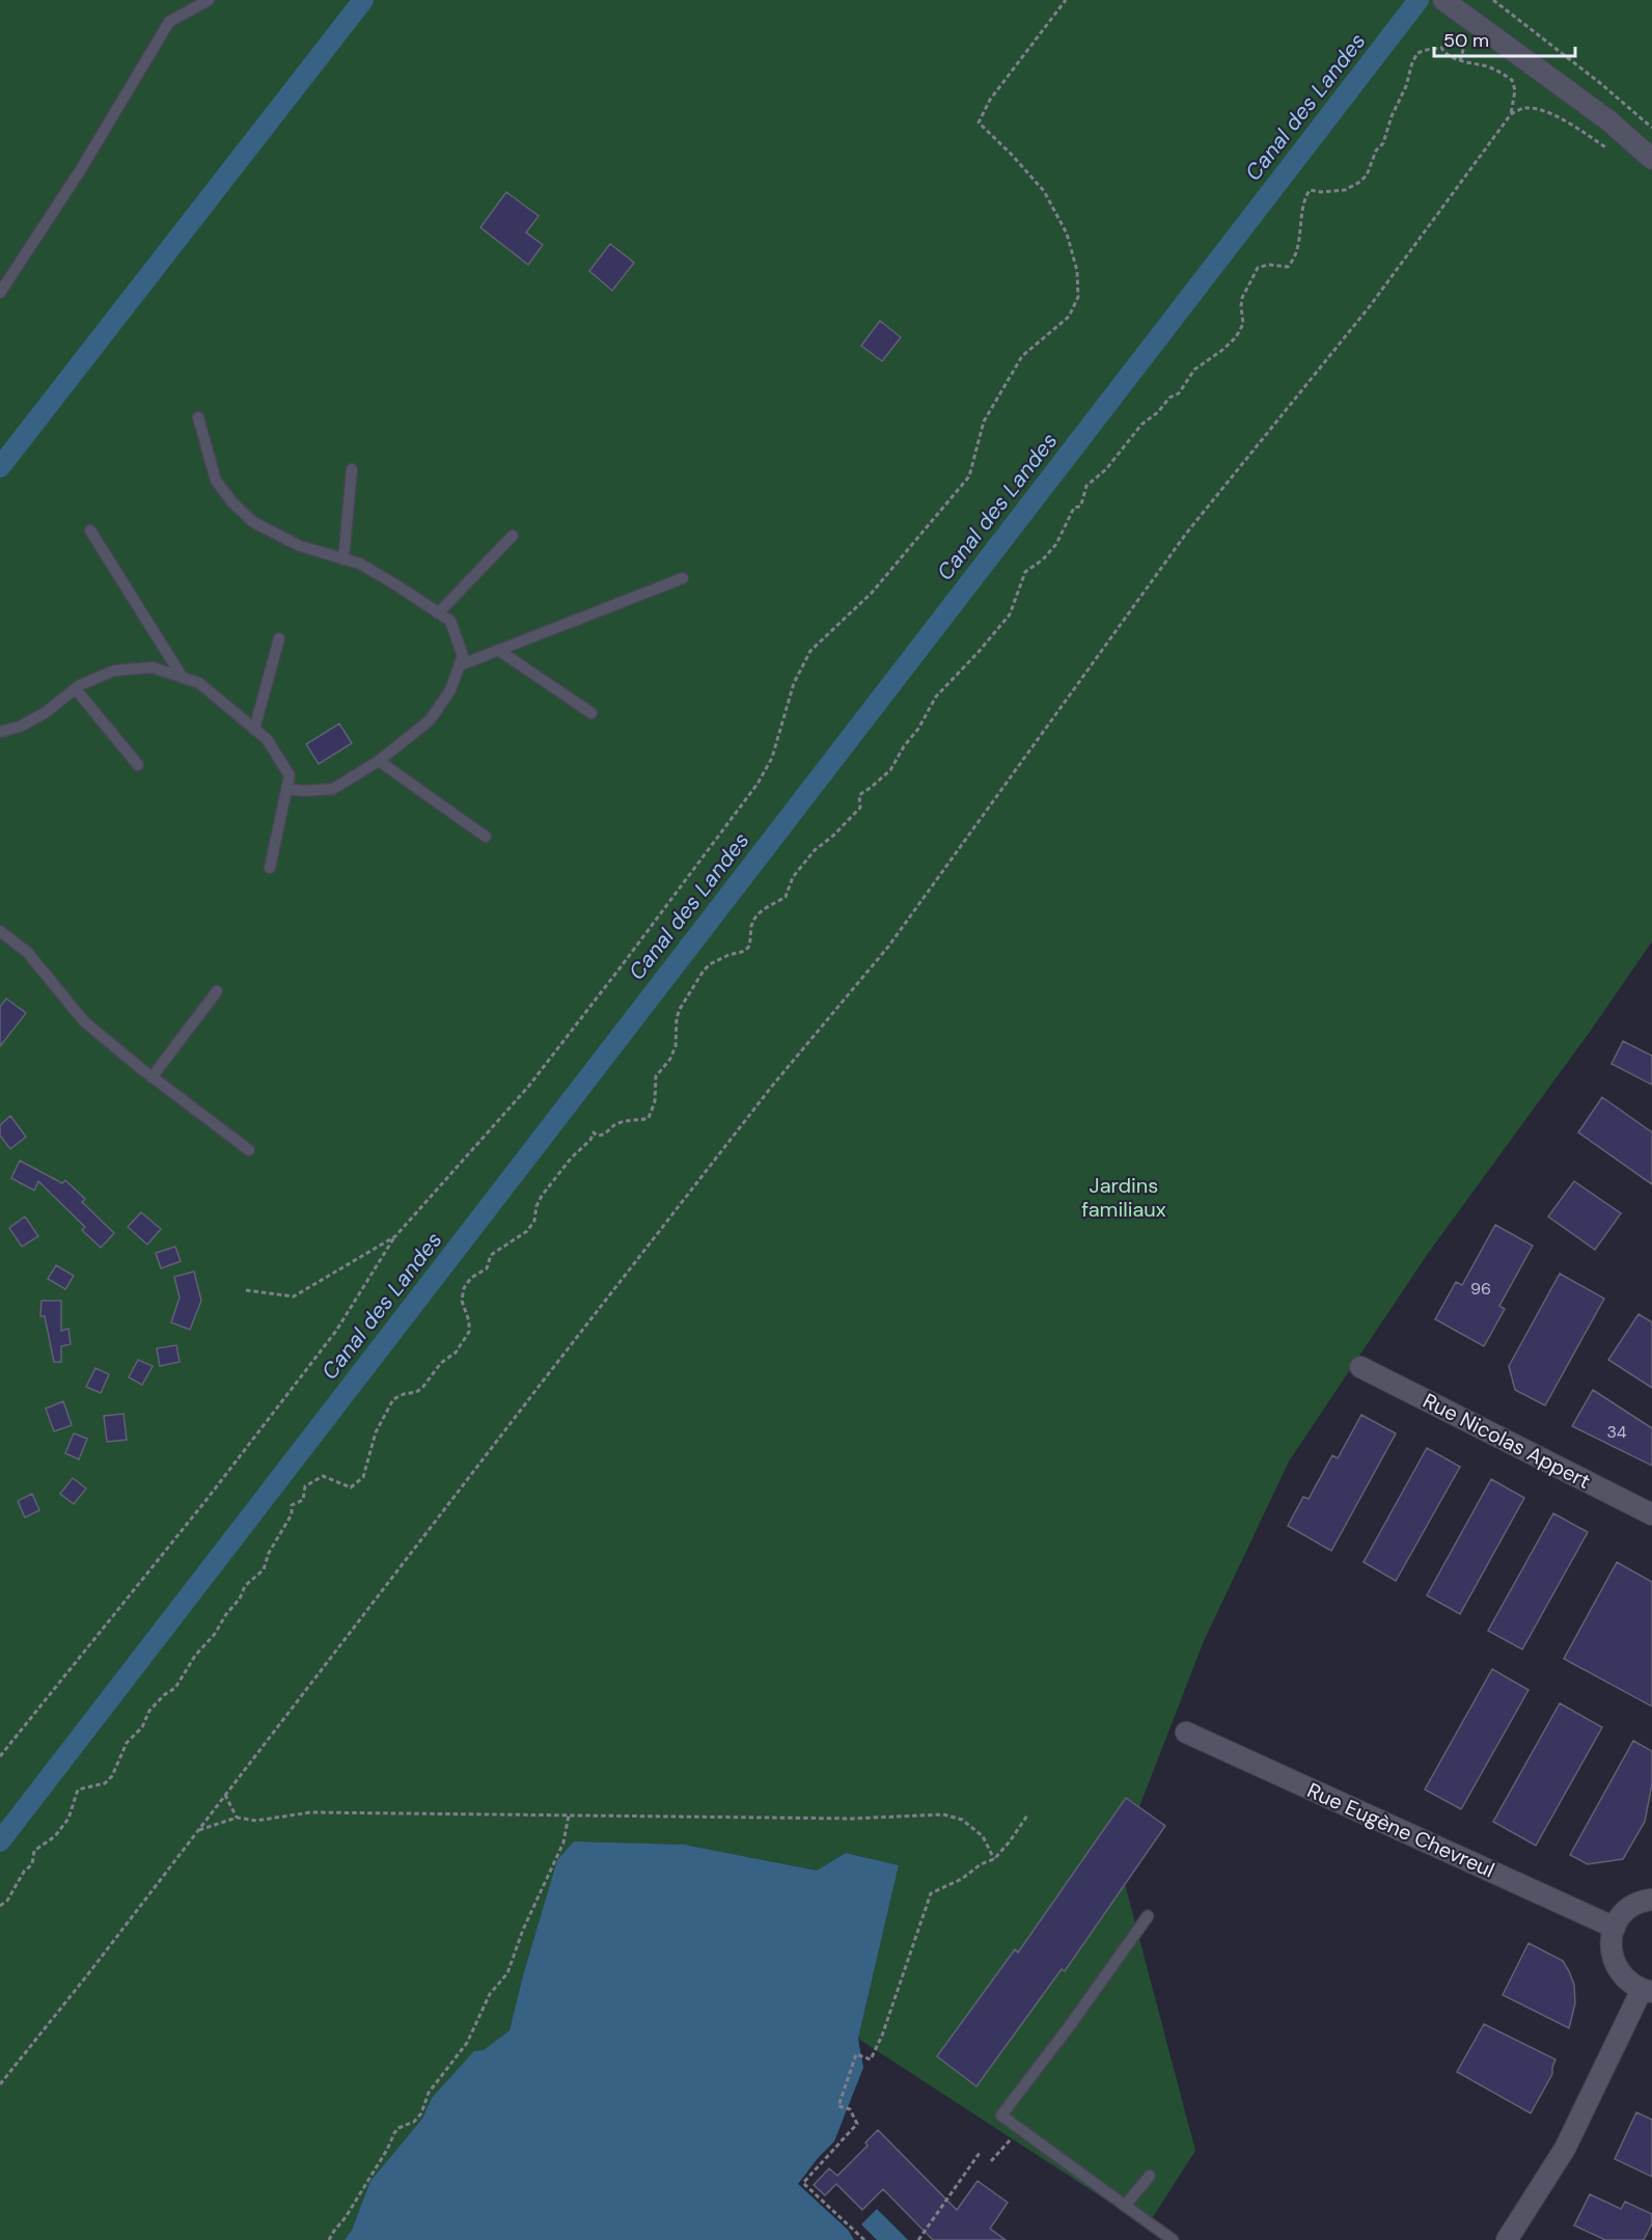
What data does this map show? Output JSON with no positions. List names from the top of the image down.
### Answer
{
  "streets": {
    "street": ["Rue Nicolas Appert", "Rue Eugène Chevreul"]
  },
  "water": ["Canal des Landes"],
  "parks": ["Jardins familiaux"],
  "house_numbers": ["96", "34"],
  "scale_bar": "50 m"
}
